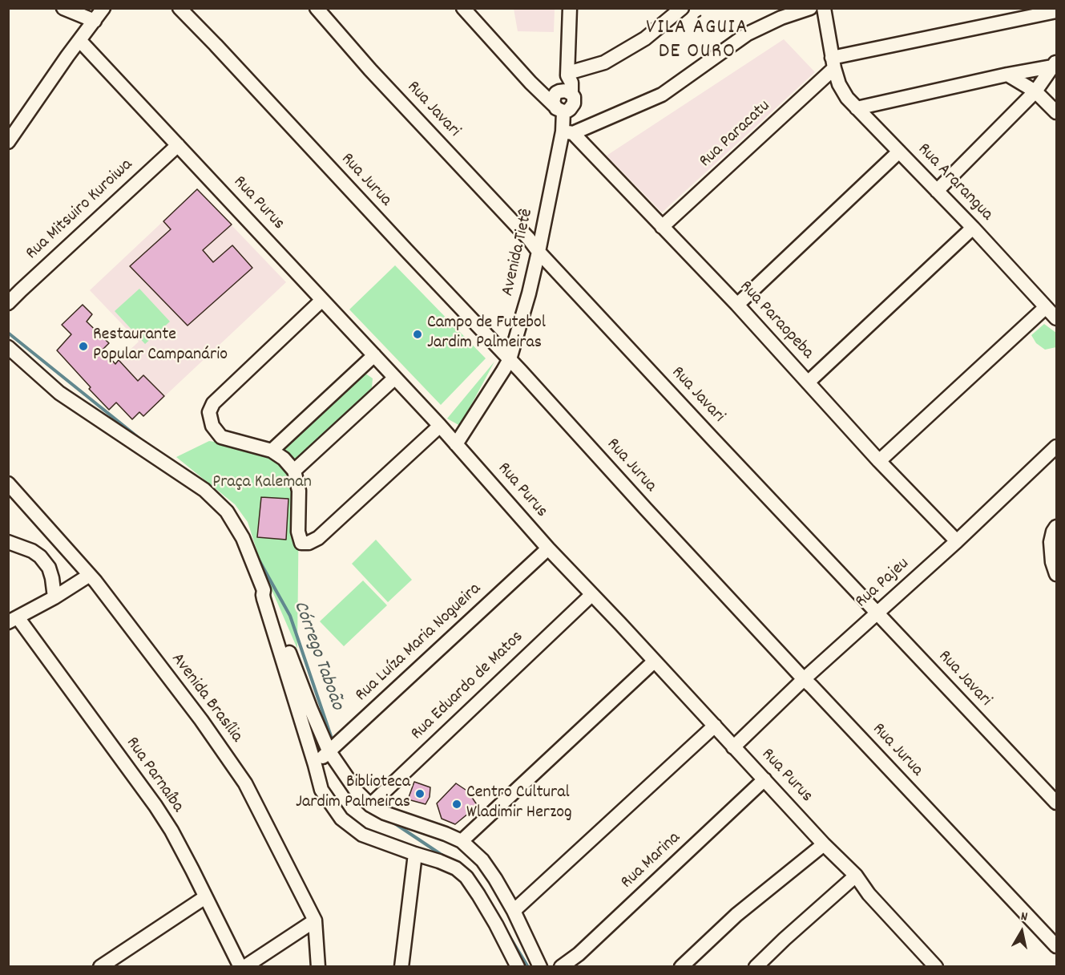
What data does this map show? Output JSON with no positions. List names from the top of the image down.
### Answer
{
  "streets": {
    "street": [
      "Rua Javari",
      "Rua Paracatu",
      "Rua Jurua",
      "Rua Ararangua",
      "Rua Purus",
      "Rua Mitsuiro Kuroiwa",
      "Avenida Tietê",
      "Rua Paraopeba",
      "Rua Pajeu",
      "Rua Luíza Maria Nogueira",
      "Rua Eduardo de Matos",
      "Avenida Brasília",
      "Rua Parnaíba",
      "Rua Marina"
    ]
  },
  "crossings": [
    ["Rua Javari", "Avenida Tietê"],
    ["Rua Javari", "Rua Pajeu"],
    ["Rua Paracatu", "Rua Ararangua"],
    ["Rua Paracatu", "Rua Paraopeba"],
    ["Rua Jurua", "Avenida Tietê"],
    ["Rua Jurua", "Rua Pajeu"],
    ["Rua Purus", "Rua Mitsuiro Kuroiwa"],
    ["Rua Purus", "Avenida Tietê"],
    ["Rua Purus", "Rua Pajeu"],
    ["Rua Purus", "Rua Luíza Maria Nogueira"],
    ["Rua Purus", "Rua Eduardo de Matos"],
    ["Rua Purus", "Rua Marina"],
    ["Avenida Tietê", "Rua Paraopeba"],
    ["Rua Paraopeba", "Rua Pajeu"]
  ],
  "districts": ["VILA ÁGUIA DE OURO"],
  "water": ["Córrego Taboão"],
  "parks": ["Praça Kaleman"],
  "places": [
    "Campo de Futebol Jardim Palmeiras",
    "Restaurante Popular Campanário",
    "Biblioteca Jardim Palmeiras",
    "Centro Cultural Wladimir Herzog"
  ],
  "north": "top"
}
